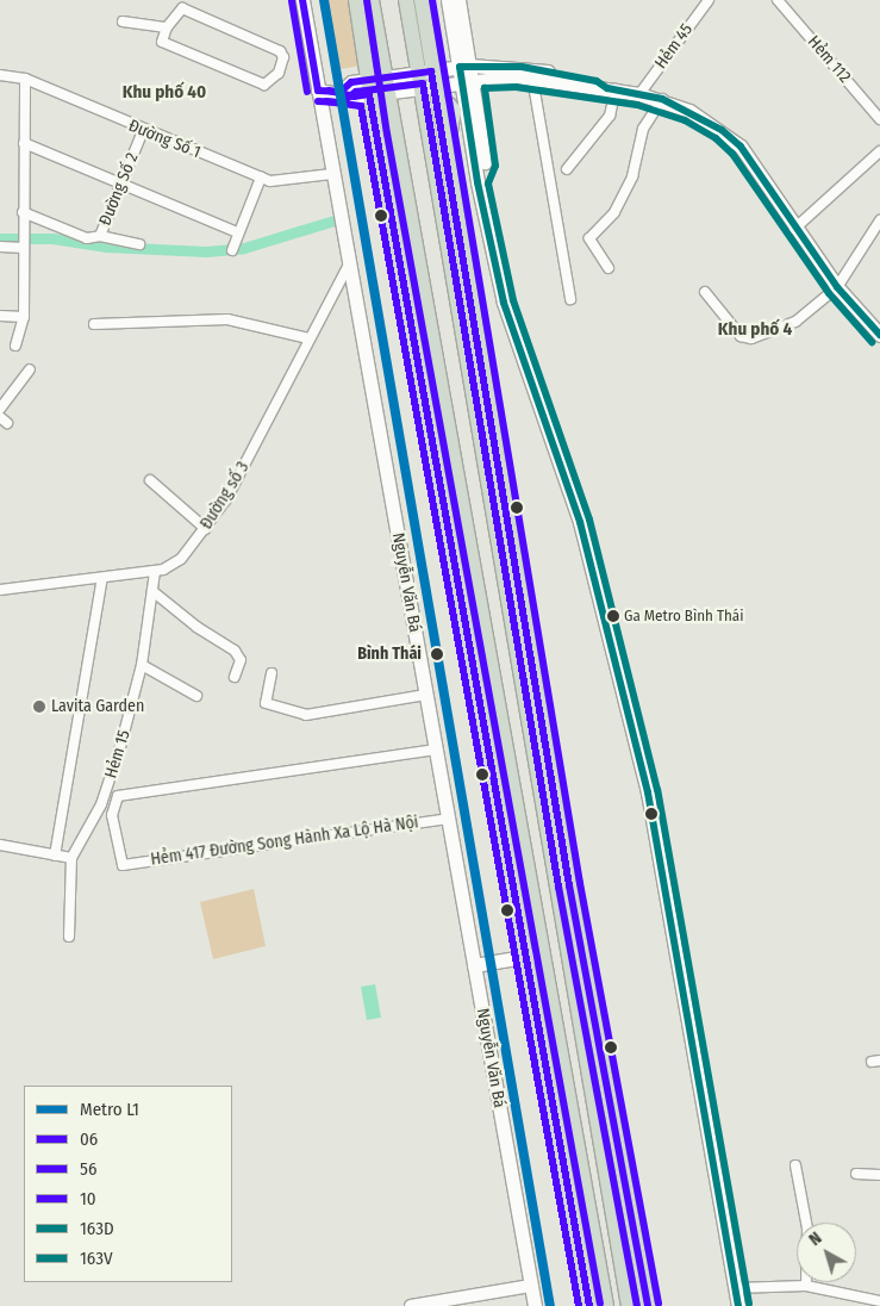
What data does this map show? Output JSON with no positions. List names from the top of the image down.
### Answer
{
  "streets": {
    "main road": ["Nguyễn Văn Bá"],
    "street": [
      "Hẻm 45",
      "Hẻm 112",
      "Đường Số 1",
      "Đường Số 2",
      "Đường số 3",
      "Hẻm 15",
      "Hẻm 417 Đường Song Hành Xa Lộ Hà Nội"
    ]
  },
  "crossings": [
    ["Đường Số 1", "Đường Số 2"],
    ["Đường Số 1", "Nguyễn Văn Bá"],
    ["Đường số 3", "Nguyễn Văn Bá"],
    ["Đường số 3", "Hẻm 15"],
    ["Nguyễn Văn Bá", "Hẻm 417 Đường Song Hành Xa Lộ Hà Nội"]
  ],
  "districts": ["Khu phố 40", "Khu phố 4"],
  "places": ["Ga Metro Bình Thái", "Bình Thái", "Lavita Garden"],
  "lines": [
    "metro line L1",
    "transit line 06",
    "transit line 10",
    "transit line 56",
    "transit line 163D",
    "transit line 163V"
  ],
  "legend": [
    "Metro L1",
    "06",
    "56",
    "10",
    "163D",
    "163V"
  ],
  "north": "top left"
}
